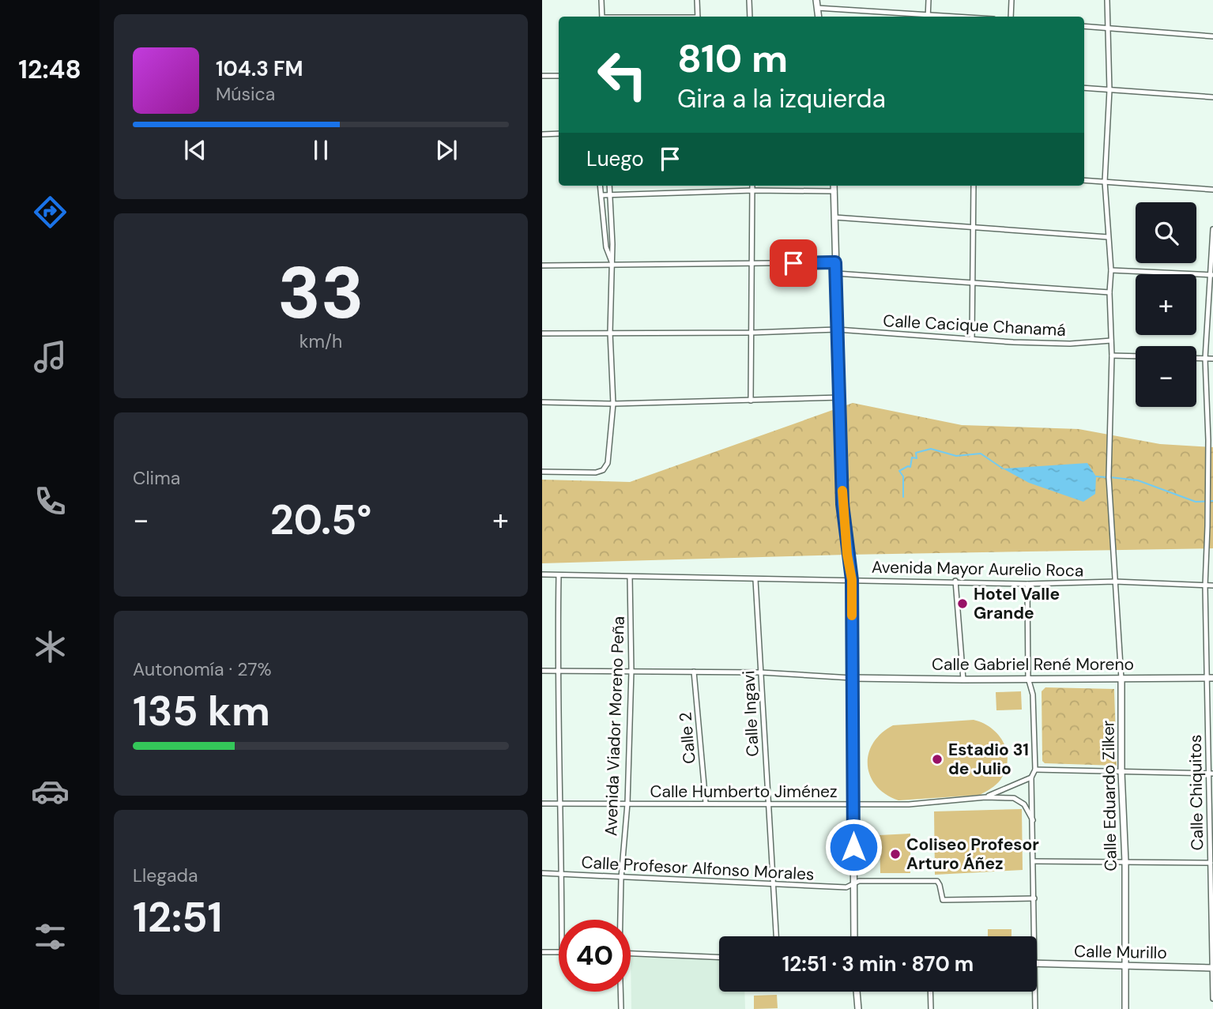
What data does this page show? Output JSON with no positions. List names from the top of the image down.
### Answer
{
  "streets": {
    "street": [
      "Calle Cacique Chanamá",
      "Avenida Mayor Aurelio Roca",
      "Calle Gabriel René Moreno",
      "Calle Ingavi",
      "Avenida Viador Moreno Peña",
      "Calle 2",
      "Calle Humberto Jiménez",
      "Calle Chiquitos",
      "Calle Eduardo Zilker",
      "Calle Profesor Alfonso Morales",
      "Calle Murillo"
    ]
  },
  "crossings": [
    ["Calle Cacique Chanamá", "Calle Eduardo Zilker"],
    ["Avenida Mayor Aurelio Roca", "Calle Ingavi"],
    ["Avenida Mayor Aurelio Roca", "Avenida Viador Moreno Peña"],
    ["Avenida Mayor Aurelio Roca", "Calle Chiquitos"],
    ["Avenida Mayor Aurelio Roca", "Calle Eduardo Zilker"],
    ["Calle Gabriel René Moreno", "Calle Chiquitos"],
    ["Calle Gabriel René Moreno", "Calle Eduardo Zilker"],
    ["Calle Ingavi", "Calle Humberto Jiménez"],
    ["Calle Ingavi", "Calle Profesor Alfonso Morales"],
    ["Avenida Viador Moreno Peña", "Calle Humberto Jiménez"],
    ["Avenida Viador Moreno Peña", "Calle Profesor Alfonso Morales"],
    ["Calle 2", "Calle Humberto Jiménez"],
    ["Calle Chiquitos", "Calle Murillo"],
    ["Calle Eduardo Zilker", "Calle Murillo"]
  ],
  "places": ["Hotel Valle Grande", "Estadio 31 de Julio", "Coliseo Profesor Arturo Áñez"],
  "page": {
    "tabs": "12:48",
    "turn": ["810 m", "Gira a la izquierda"],
    "song": ["104.3 FM", "Música"],
    "then": "Luego",
    "map_buttons": ["+", "−"],
    "tile": [
      ["33", "km/h"],
      "Clima",
      ["Autonomía · 27%", "135 km"],
      ["Llegada", "12:51"]
    ],
    "heat": ["−", "20.5°", "+"],
    "limit": "40",
    "trip": "12:51 · 3 min · 870 m"
  }
}
